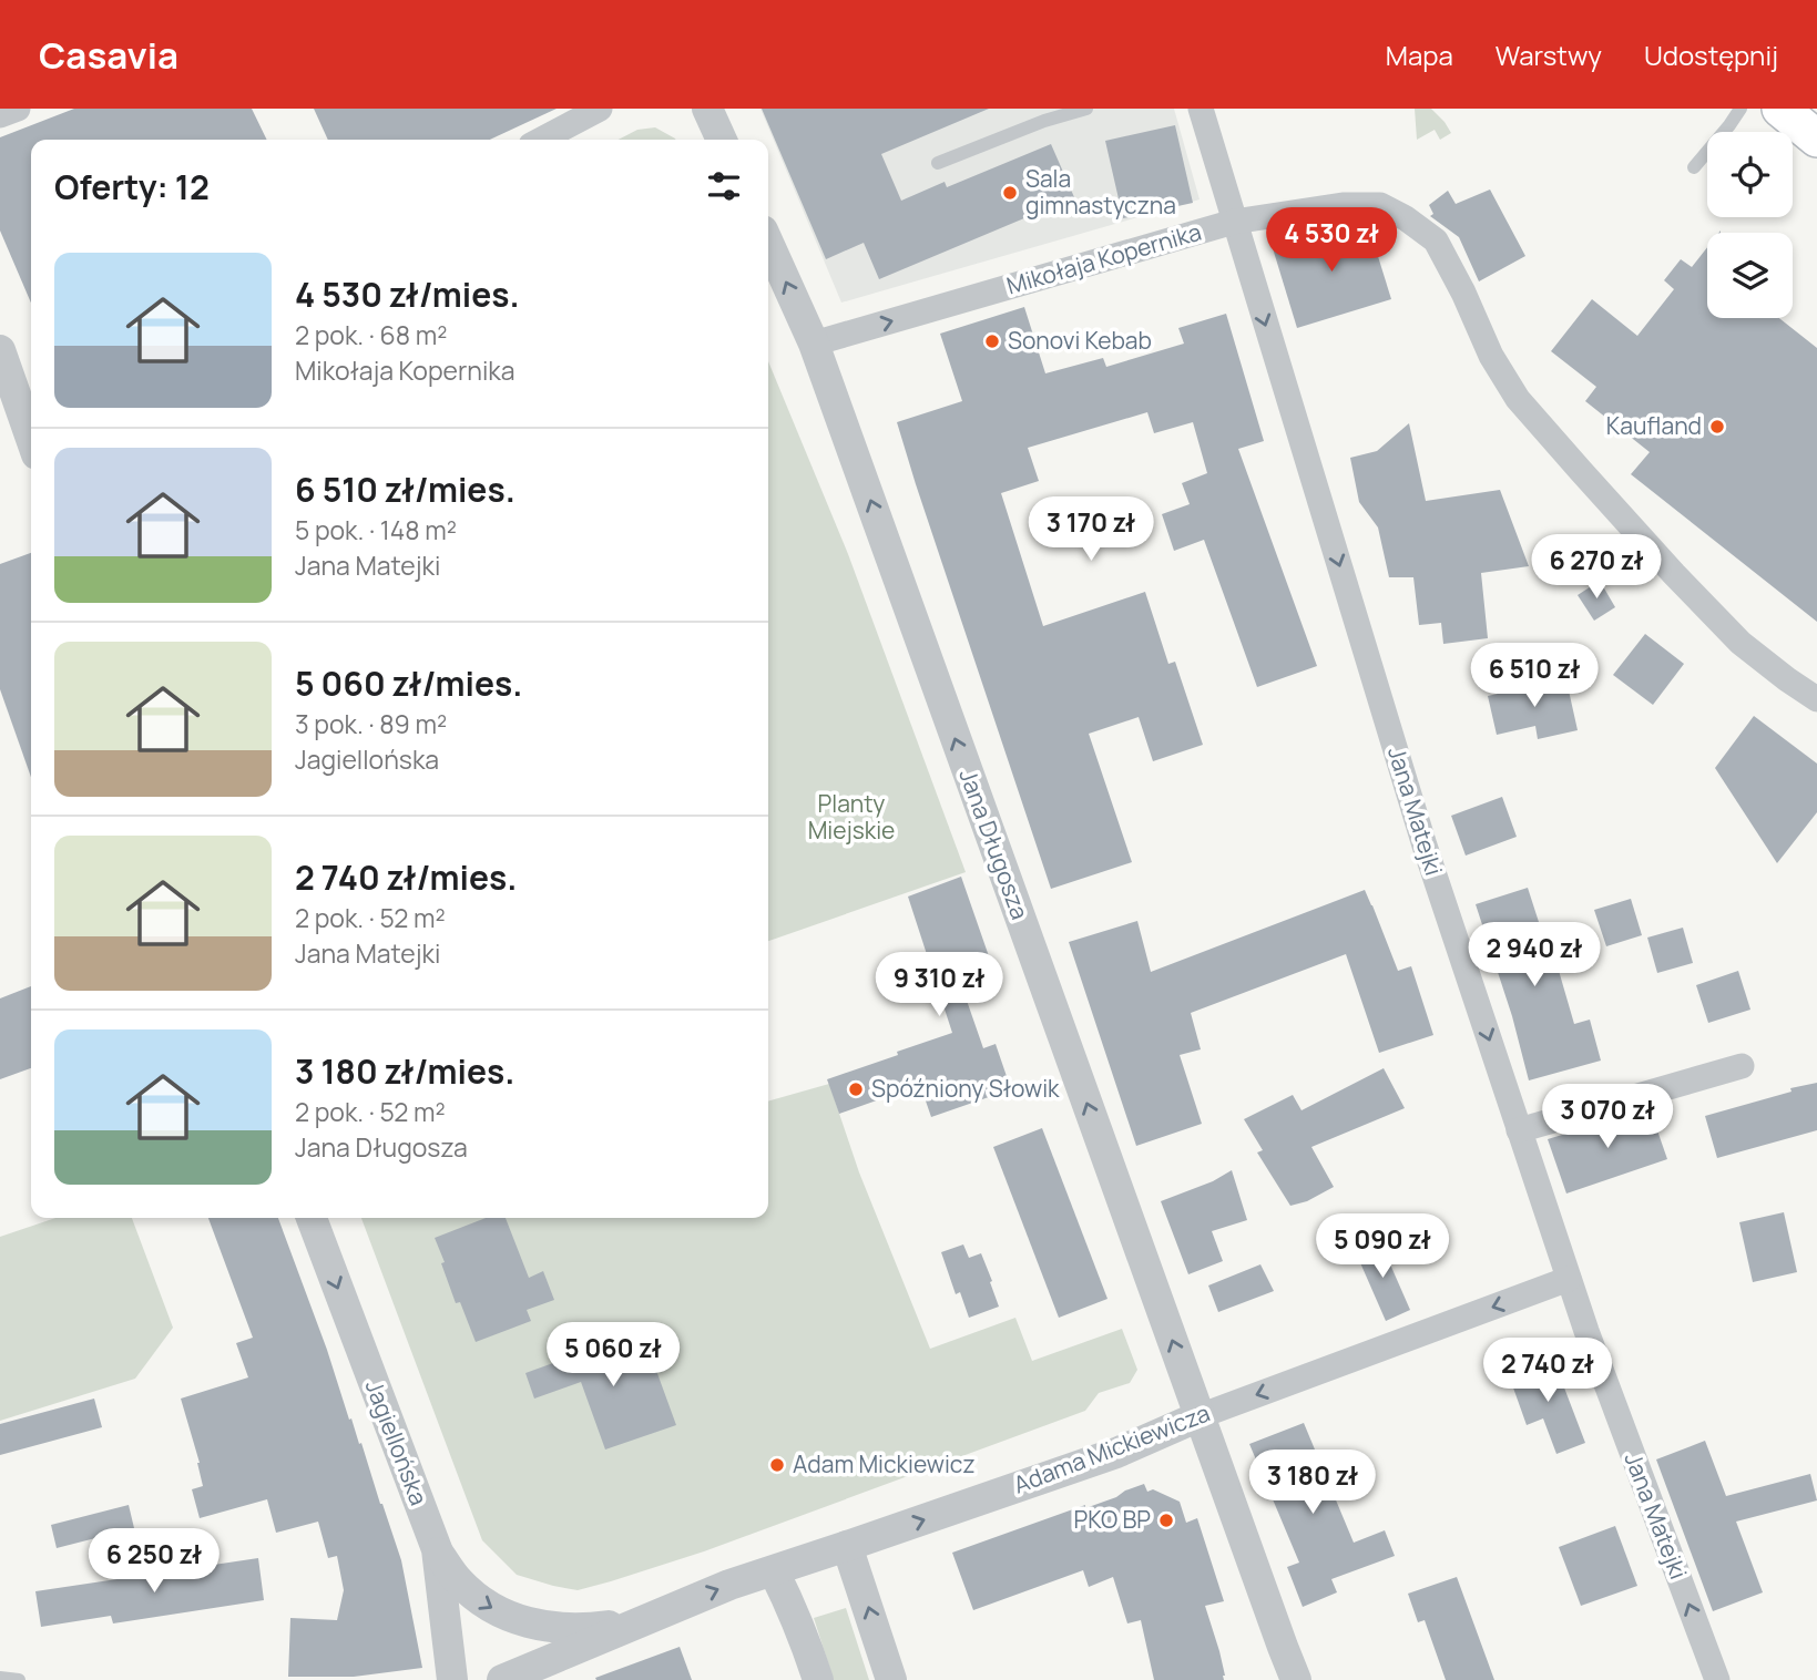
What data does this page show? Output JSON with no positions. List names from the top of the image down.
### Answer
{
  "streets": {
    "street": [
      "Mikołaja Kopernika",
      "Jana Matejki",
      "Jana Długosza",
      "Jagiellońska",
      "Adama Mickiewicza"
    ]
  },
  "crossings": [
    ["Mikołaja Kopernika", "Jana Matejki"],
    ["Mikołaja Kopernika", "Jana Długosza"],
    ["Jana Matejki", "Adama Mickiewicza"],
    ["Jana Długosza", "Adama Mickiewicza"],
    ["Jagiellońska", "Adama Mickiewicza"]
  ],
  "one_way": ["Jana Długosza", "Jagiellońska"],
  "parks": ["Planty Miejskie"],
  "places": [
    "Sala gimnastyczna",
    "Sonovi Kebab",
    "Kaufland",
    "Spóźniony Słowik",
    "Adam Mickiewicz",
    "PKO BP"
  ],
  "page": {
    "header": "Casavia",
    "nav": ["Mapa", "Warstwy", "Udostępnij"],
    "heading": "Oferty: 12",
    "price": [
      "4 530 zł",
      "3 170 zł",
      "6 270 zł",
      "6 510 zł",
      "2 940 zł",
      "9 310 zł",
      "3 070 zł",
      "5 090 zł",
      "5 060 zł",
      "2 740 zł",
      "3 180 zł",
      "6 250 zł"
    ],
    "list": [
      {
        "name": "4 530 zł/mies.",
        "note": "2 pok. · 68 m² · Mikołaja Kopernika"
      },
      {
        "name": "6 510 zł/mies.",
        "note": "5 pok. · 148 m² · Jana Matejki"
      },
      {
        "name": "5 060 zł/mies.",
        "note": "3 pok. · 89 m² · Jagiellońska"
      },
      {
        "name": "2 740 zł/mies.",
        "note": "2 pok. · 52 m² · Jana Matejki"
      },
      {
        "name": "3 180 zł/mies.",
        "note": "2 pok. · 52 m² · Jana Długosza"
      }
    ]
  }
}
